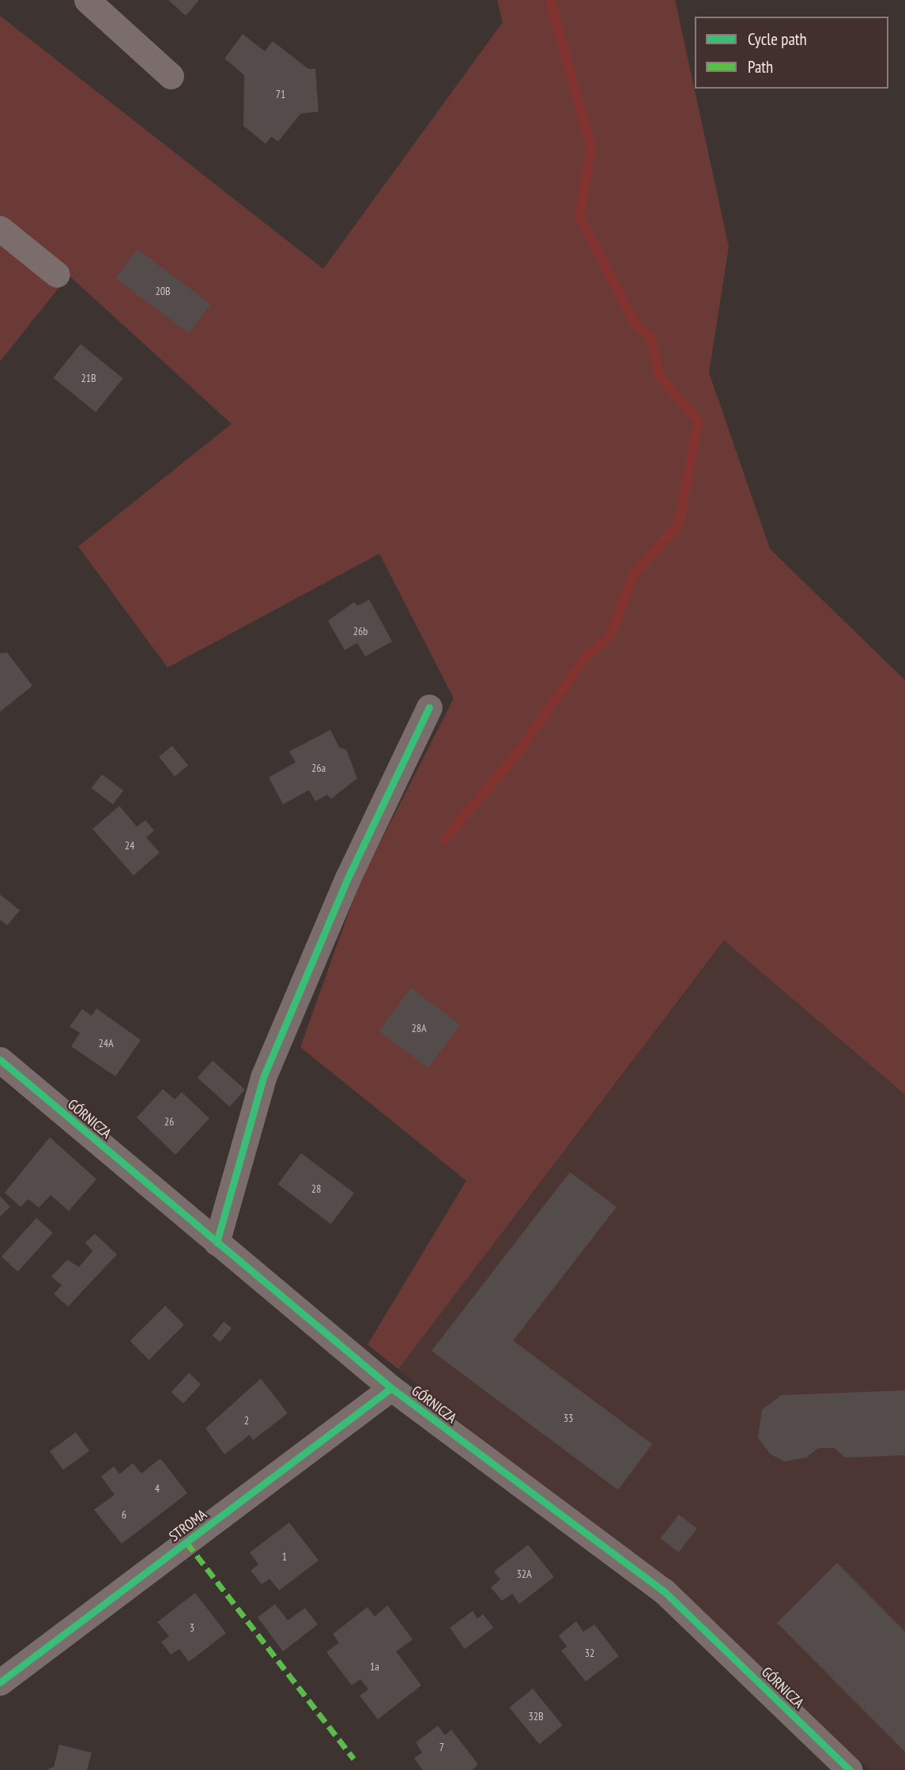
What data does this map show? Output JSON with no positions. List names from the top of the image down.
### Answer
{
  "streets": {
    "street": ["GÓRNICZA", "STROMA"]
  },
  "crossings": [
    ["GÓRNICZA", "STROMA"]
  ],
  "house_numbers": [
    "71",
    "20B",
    "21B",
    "26b",
    "26a",
    "24",
    "28A",
    "24A",
    "26",
    "28",
    "33",
    "2",
    "4",
    "6",
    "1",
    "32A",
    "3",
    "32",
    "1a",
    "32B",
    "7"
  ],
  "legend": ["Cycle path", "Path"]
}
